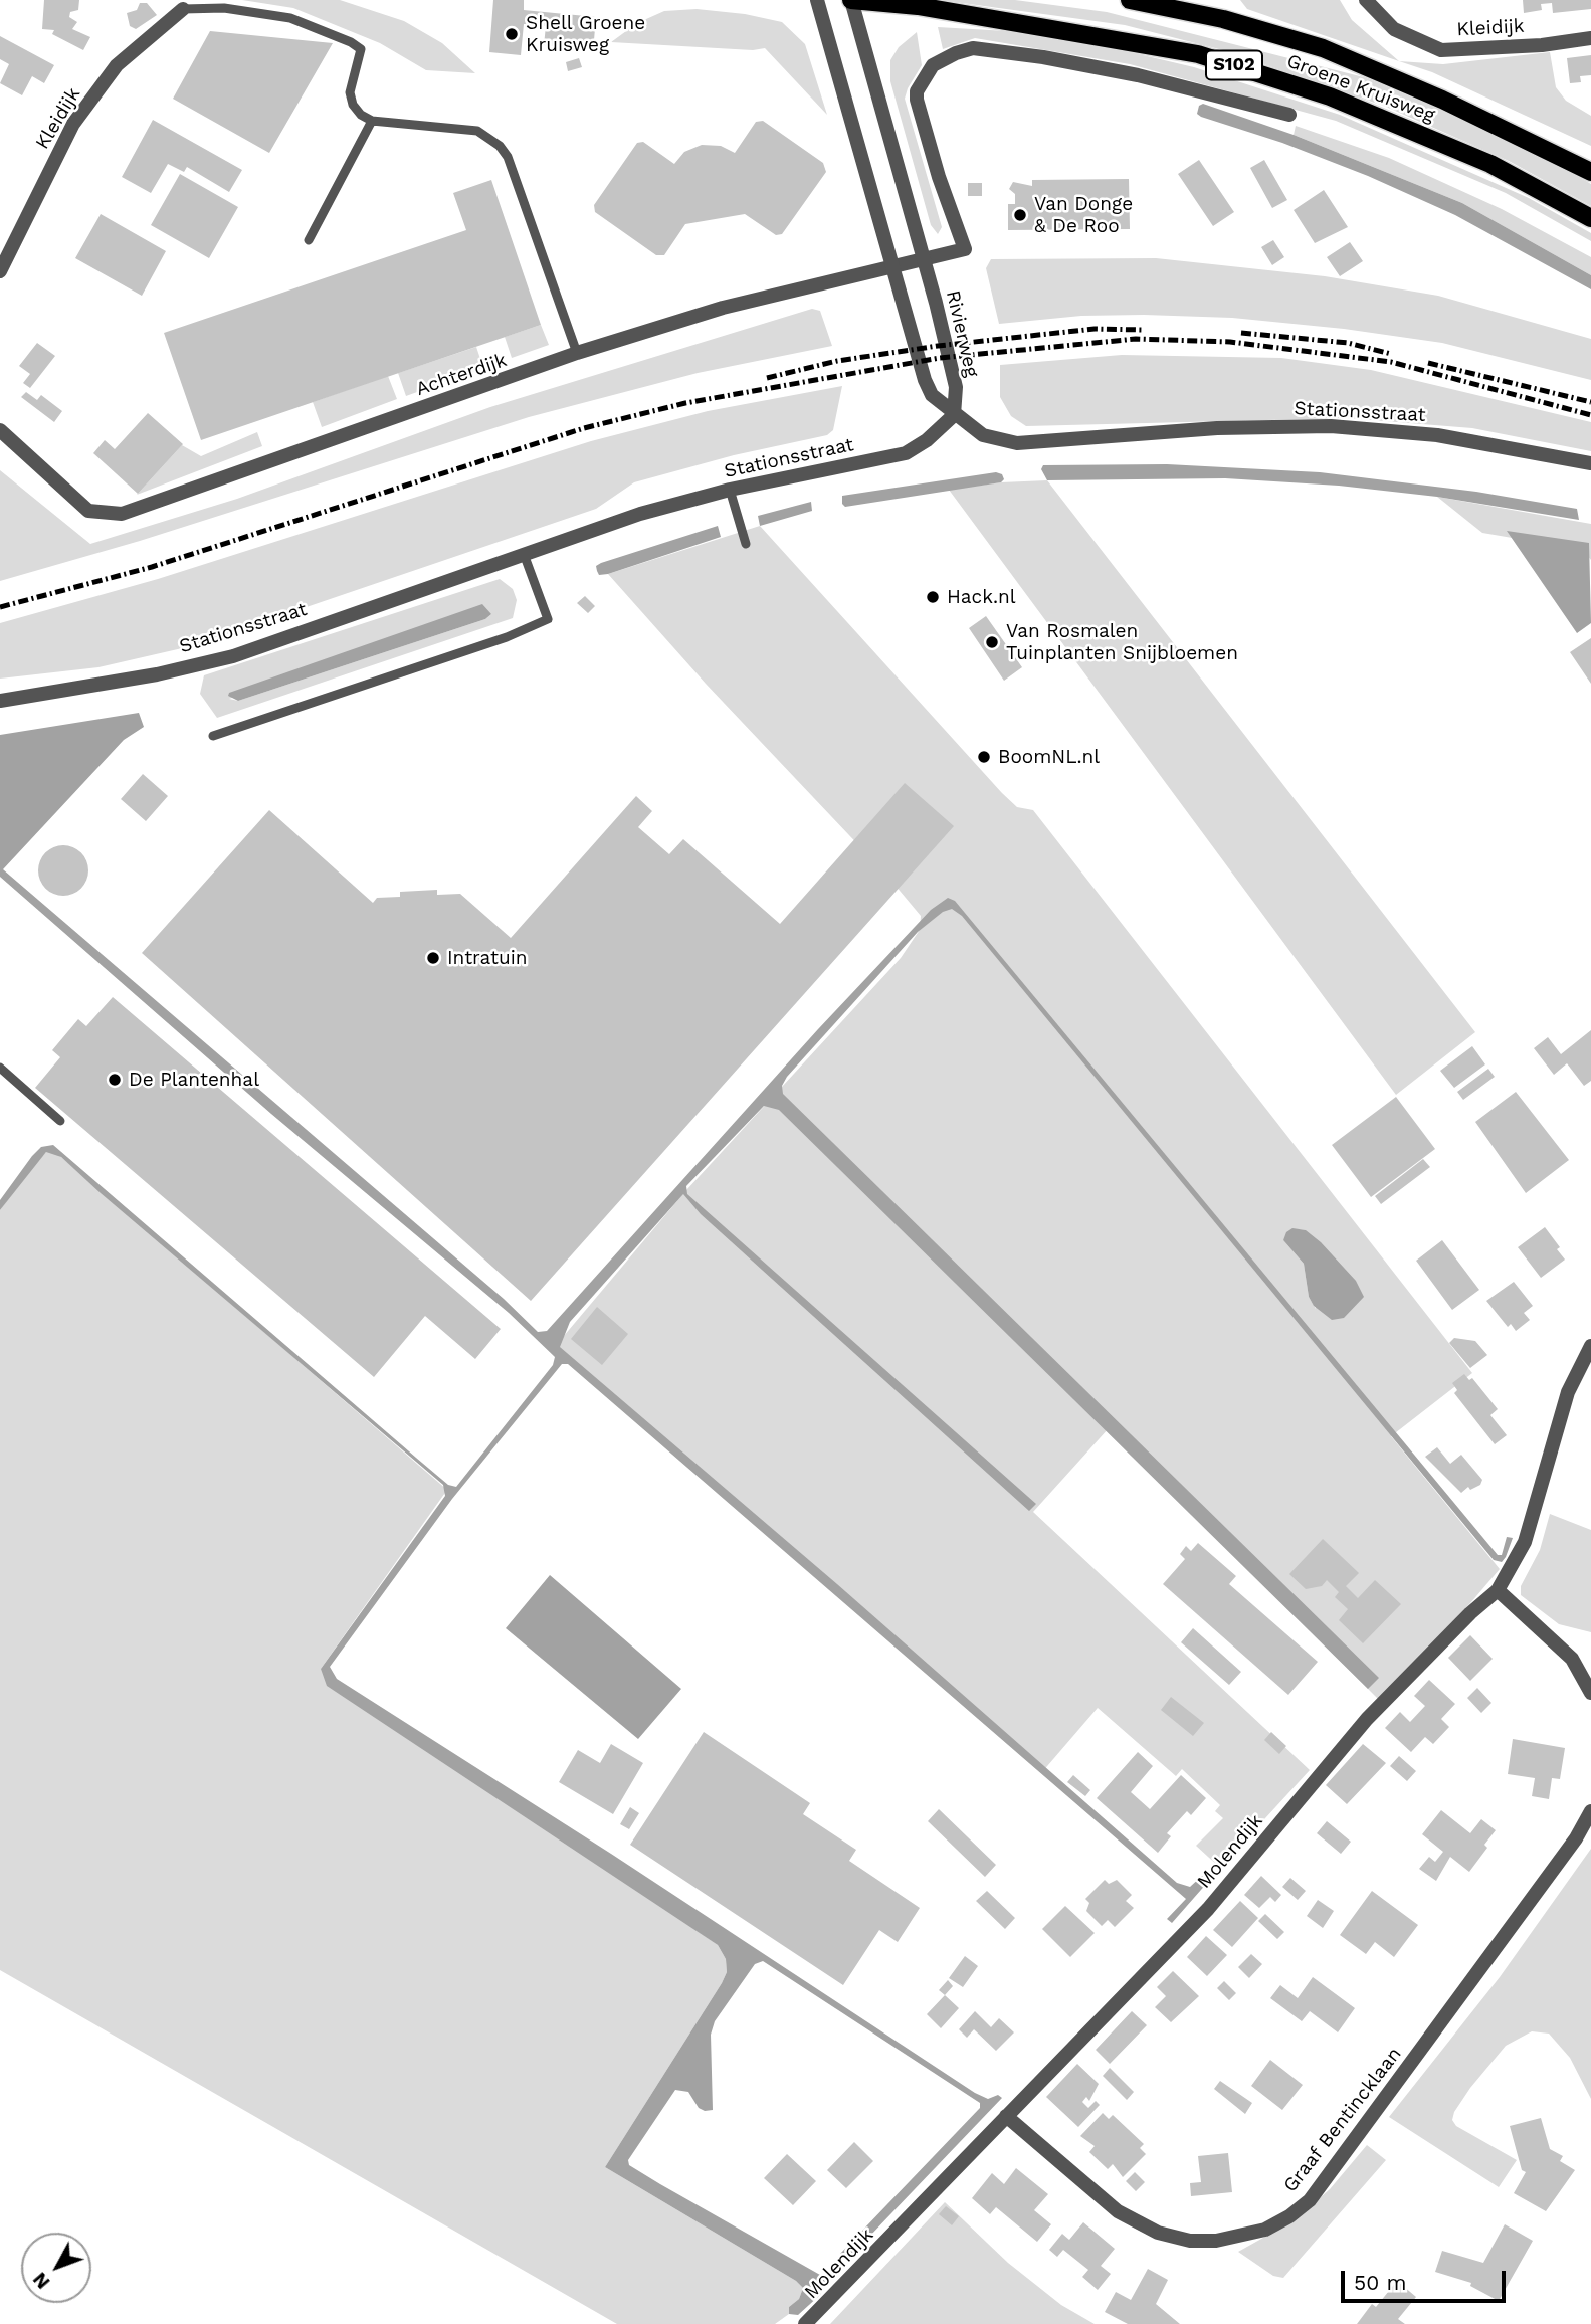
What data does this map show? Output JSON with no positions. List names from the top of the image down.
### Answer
{
  "streets": {
    "main road": ["S102", "Groene Kruisweg"],
    "street": [
      "Kleidijk",
      "Rivierweg",
      "Achterdijk",
      "Stationsstraat",
      "Molendijk",
      "Graaf Bentincklaan"
    ]
  },
  "crossings": [
    ["Groene Kruisweg", "Rivierweg"],
    ["Rivierweg", "Achterdijk"],
    ["Rivierweg", "Stationsstraat"],
    ["Molendijk", "Graaf Bentincklaan"]
  ],
  "places": [
    "Shell Groene Kruisweg",
    "Van Donge & De Roo",
    "Hack.nl",
    "Van Rosmalen Tuinplanten Snijbloemen",
    "BoomNL.nl",
    "Intratuin",
    "De Plantenhal"
  ],
  "scale_bar": "50 m",
  "north": "bottom left"
}
